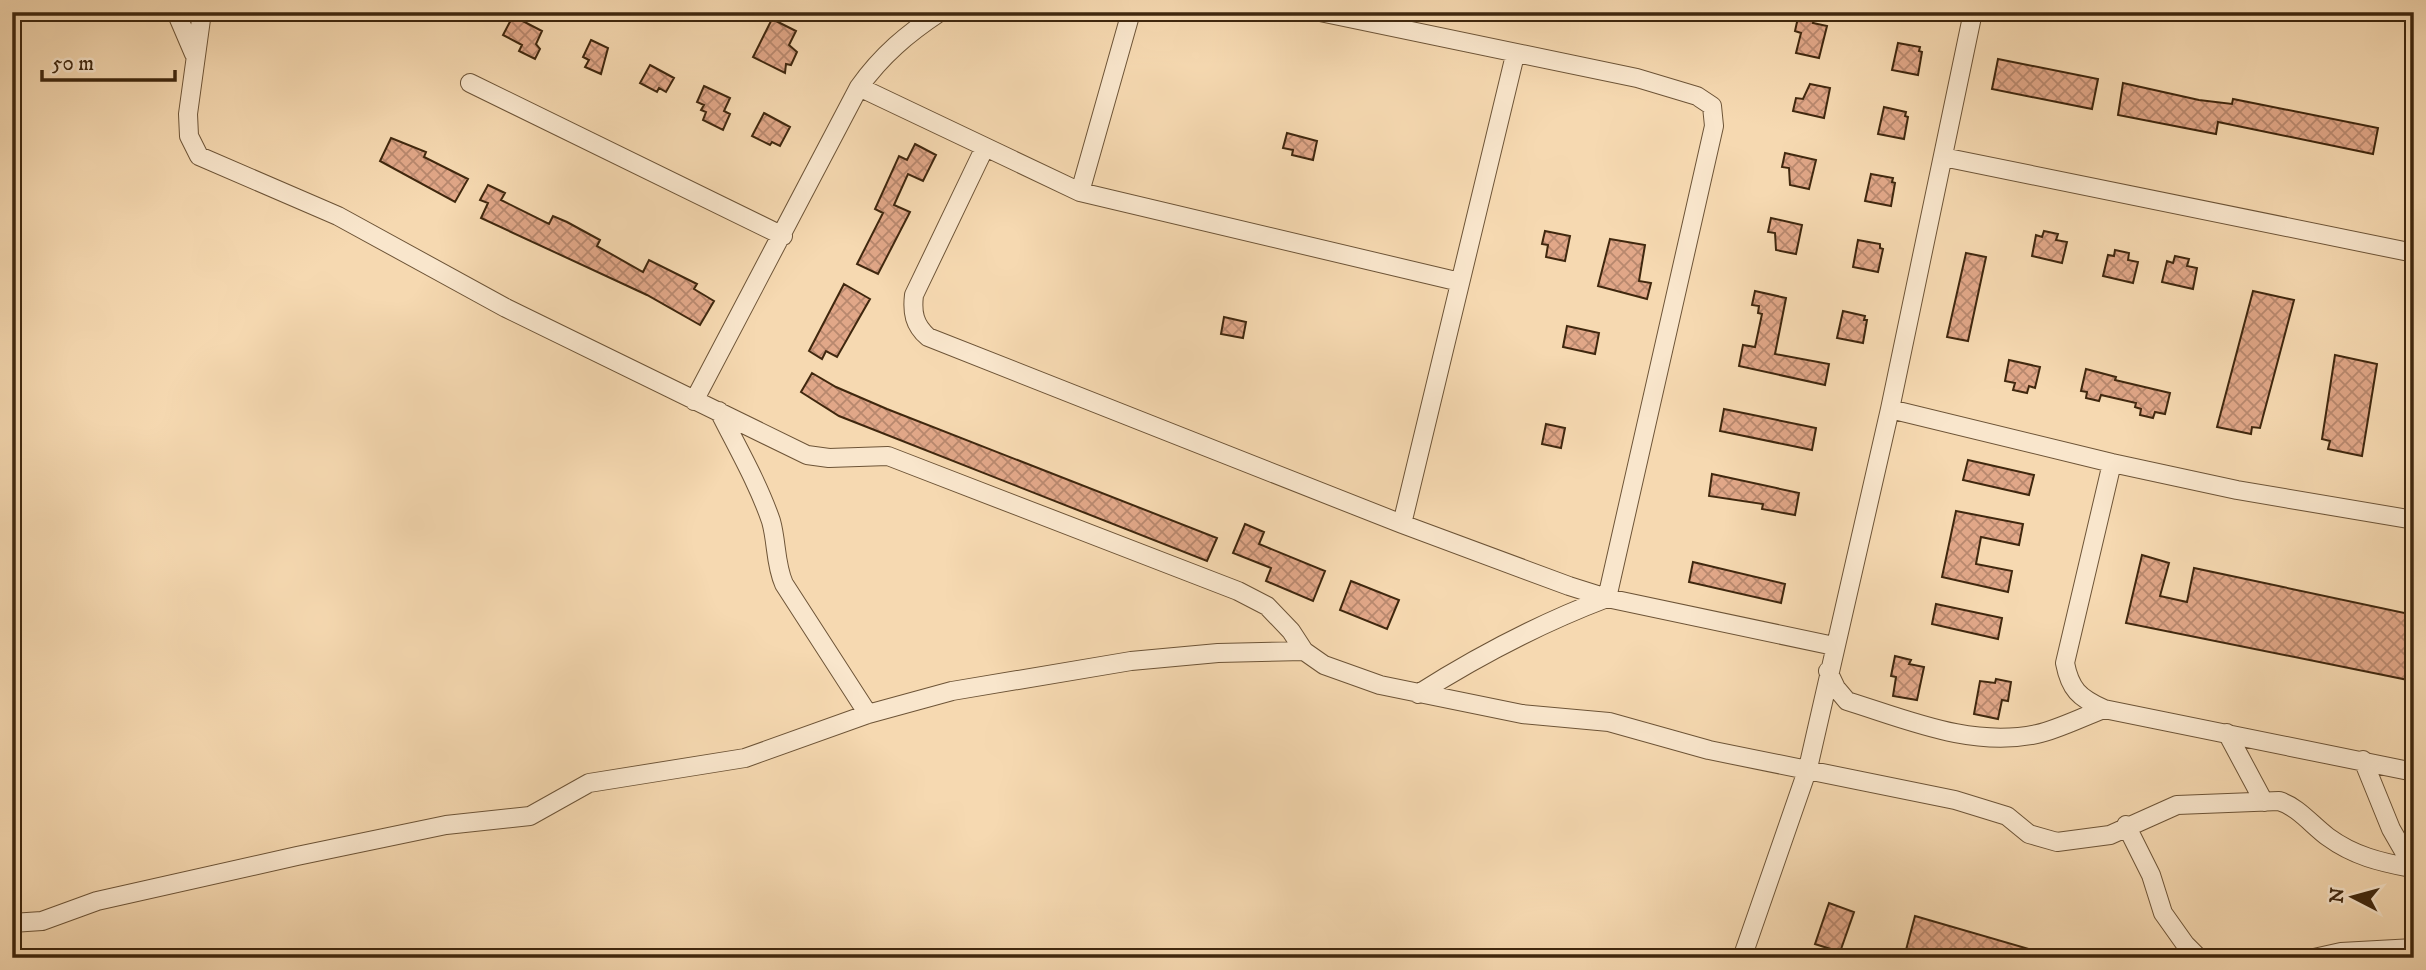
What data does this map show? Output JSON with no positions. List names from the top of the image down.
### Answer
{
  "scale_bar": "50 m",
  "north": "left"
}
